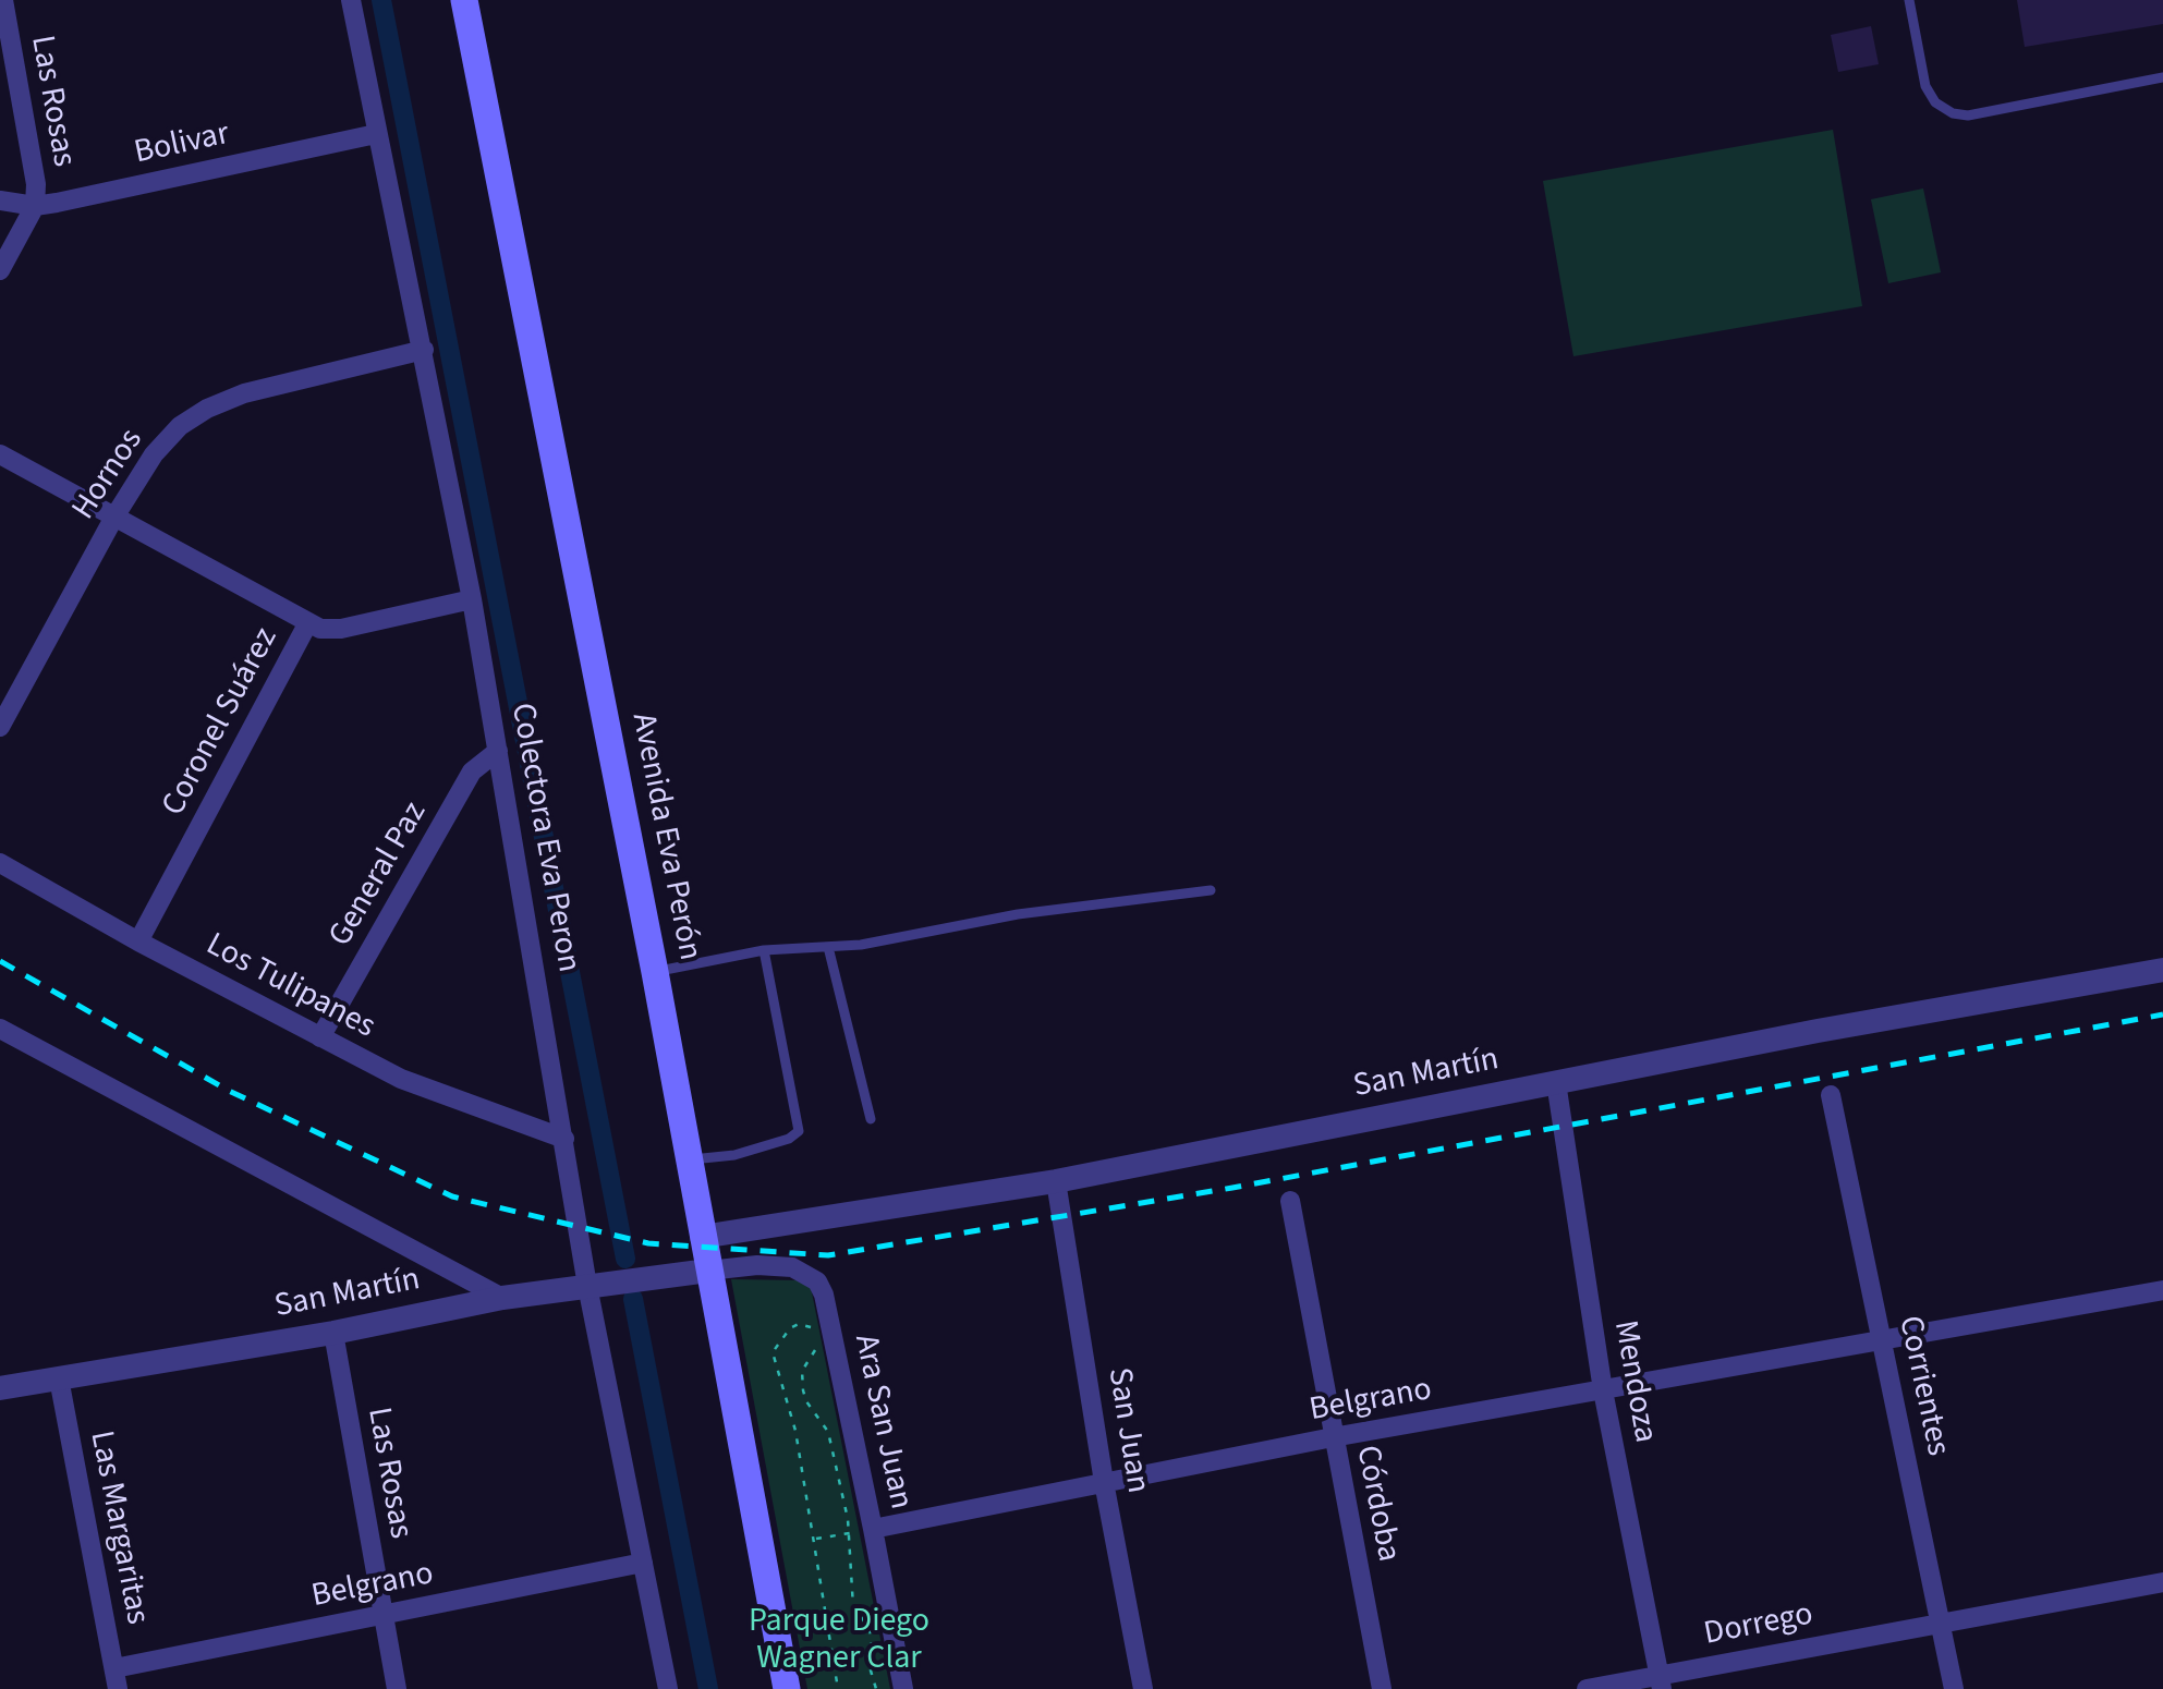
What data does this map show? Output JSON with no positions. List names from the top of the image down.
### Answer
{
  "streets": {
    "main road": ["Avenida Eva Perón"],
    "street": [
      "Las Rosas",
      "Bolivar",
      "Hornos",
      "Coronel Suárez",
      "Colectora Eva Peron",
      "General Paz",
      "Los Tulipanes",
      "San Martín",
      "Mendoza",
      "Corrientes",
      "Belgrano",
      "Ara San Juan",
      "San Juan",
      "Córdoba",
      "Las Margaritas",
      "Dorrego"
    ]
  },
  "crossings": [
    ["Las Rosas", "Bolivar"],
    ["Las Rosas", "San Martín"],
    ["Las Rosas", "Belgrano"],
    ["Bolivar", "Colectora Eva Peron"],
    ["Hornos", "Colectora Eva Peron"],
    ["Coronel Suárez", "Colectora Eva Peron"],
    ["Coronel Suárez", "Los Tulipanes"],
    ["Avenida Eva Perón", "San Martín"],
    ["Avenida Eva Perón", "Ara San Juan"],
    ["Colectora Eva Peron", "General Paz"],
    ["Colectora Eva Peron", "Los Tulipanes"],
    ["Colectora Eva Peron", "San Martín"],
    ["Colectora Eva Peron", "Belgrano"],
    ["General Paz", "Los Tulipanes"],
    ["San Martín", "Mendoza"],
    ["San Martín", "Ara San Juan"],
    ["San Martín", "San Juan"],
    ["San Martín", "Las Margaritas"],
    ["Mendoza", "Belgrano"],
    ["Mendoza", "Dorrego"],
    ["Corrientes", "Belgrano"],
    ["Corrientes", "Dorrego"],
    ["Belgrano", "Ara San Juan"],
    ["Belgrano", "San Juan"],
    ["Belgrano", "Córdoba"],
    ["Belgrano", "Las Margaritas"]
  ],
  "parks": ["Parque Diego Wagner Clar"]
}
